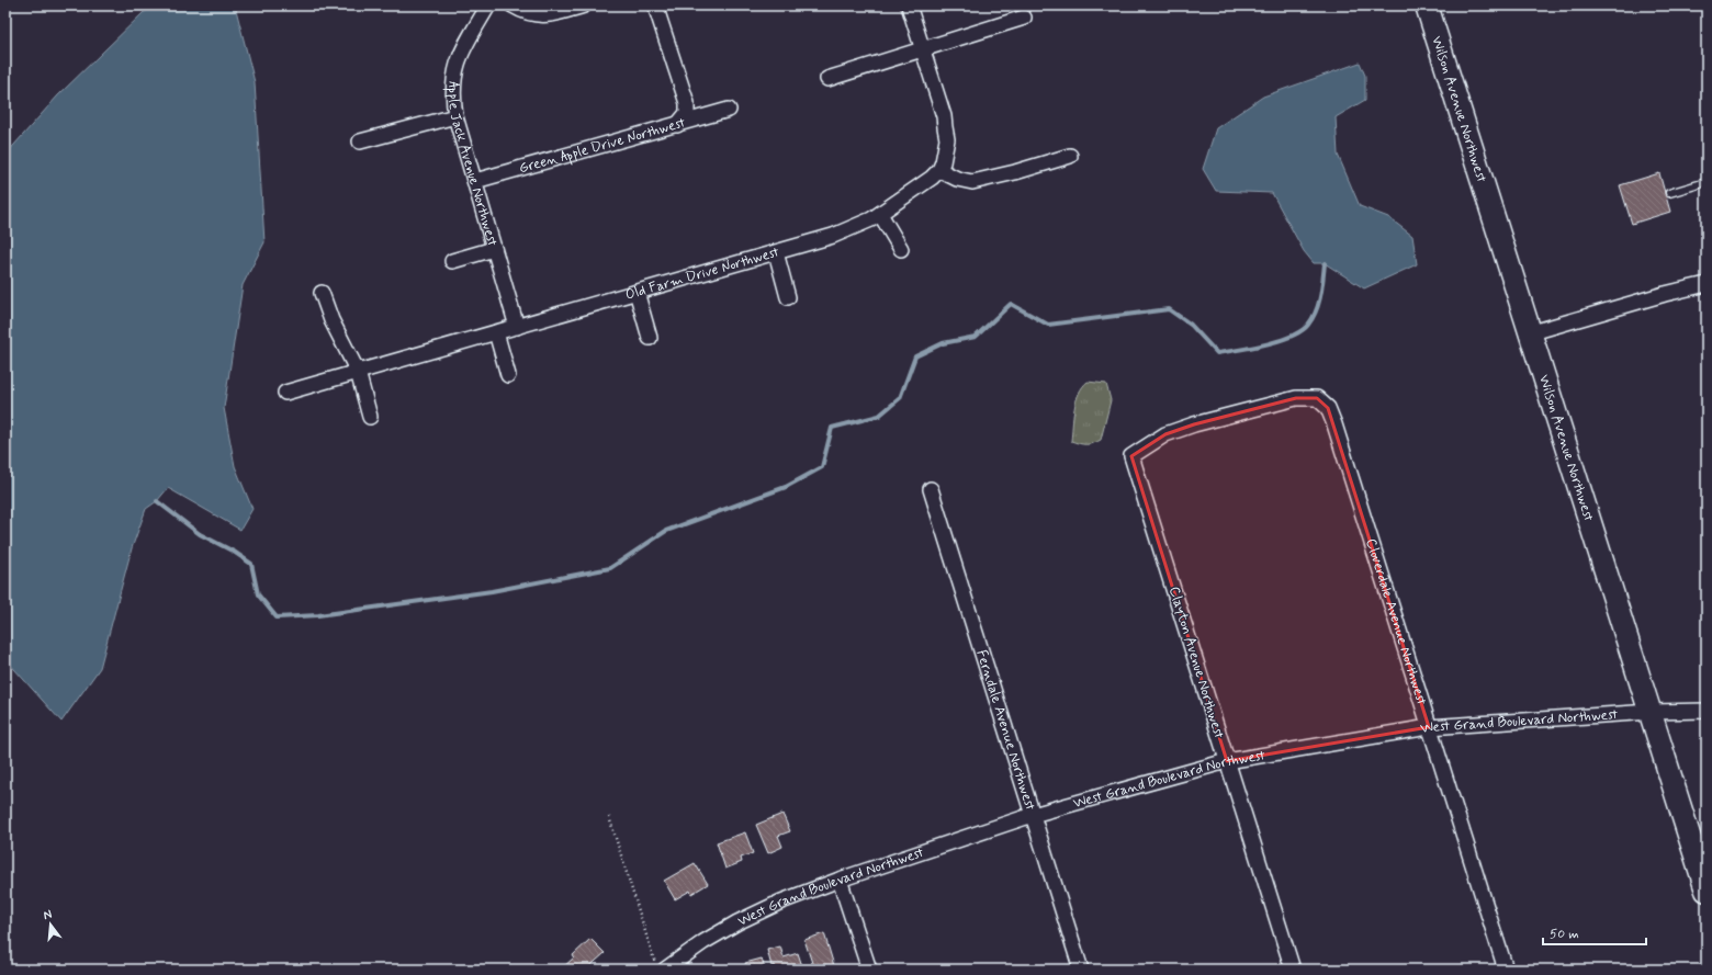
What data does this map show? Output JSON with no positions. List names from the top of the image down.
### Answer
{
  "streets": {
    "main road": ["Wilson Avenue Northwest"],
    "street": [
      "Green Apple Drive Northwest",
      "Apple Jack Avenue Northwest",
      "Old Farm Drive Northwest",
      "Cloverdale Avenue Northwest",
      "Clayton Avenue Northwest",
      "West Grand Boulevard Northwest",
      "Ferndale Avenue Northwest"
    ]
  },
  "crossings": [
    ["Wilson Avenue Northwest", "West Grand Boulevard Northwest"],
    ["Green Apple Drive Northwest", "Apple Jack Avenue Northwest"],
    ["Apple Jack Avenue Northwest", "Old Farm Drive Northwest"],
    ["Cloverdale Avenue Northwest", "Clayton Avenue Northwest"],
    ["Cloverdale Avenue Northwest", "West Grand Boulevard Northwest"],
    ["Clayton Avenue Northwest", "West Grand Boulevard Northwest"],
    ["West Grand Boulevard Northwest", "Ferndale Avenue Northwest"]
  ],
  "scale_bar": "50 m",
  "north": "top"
}
